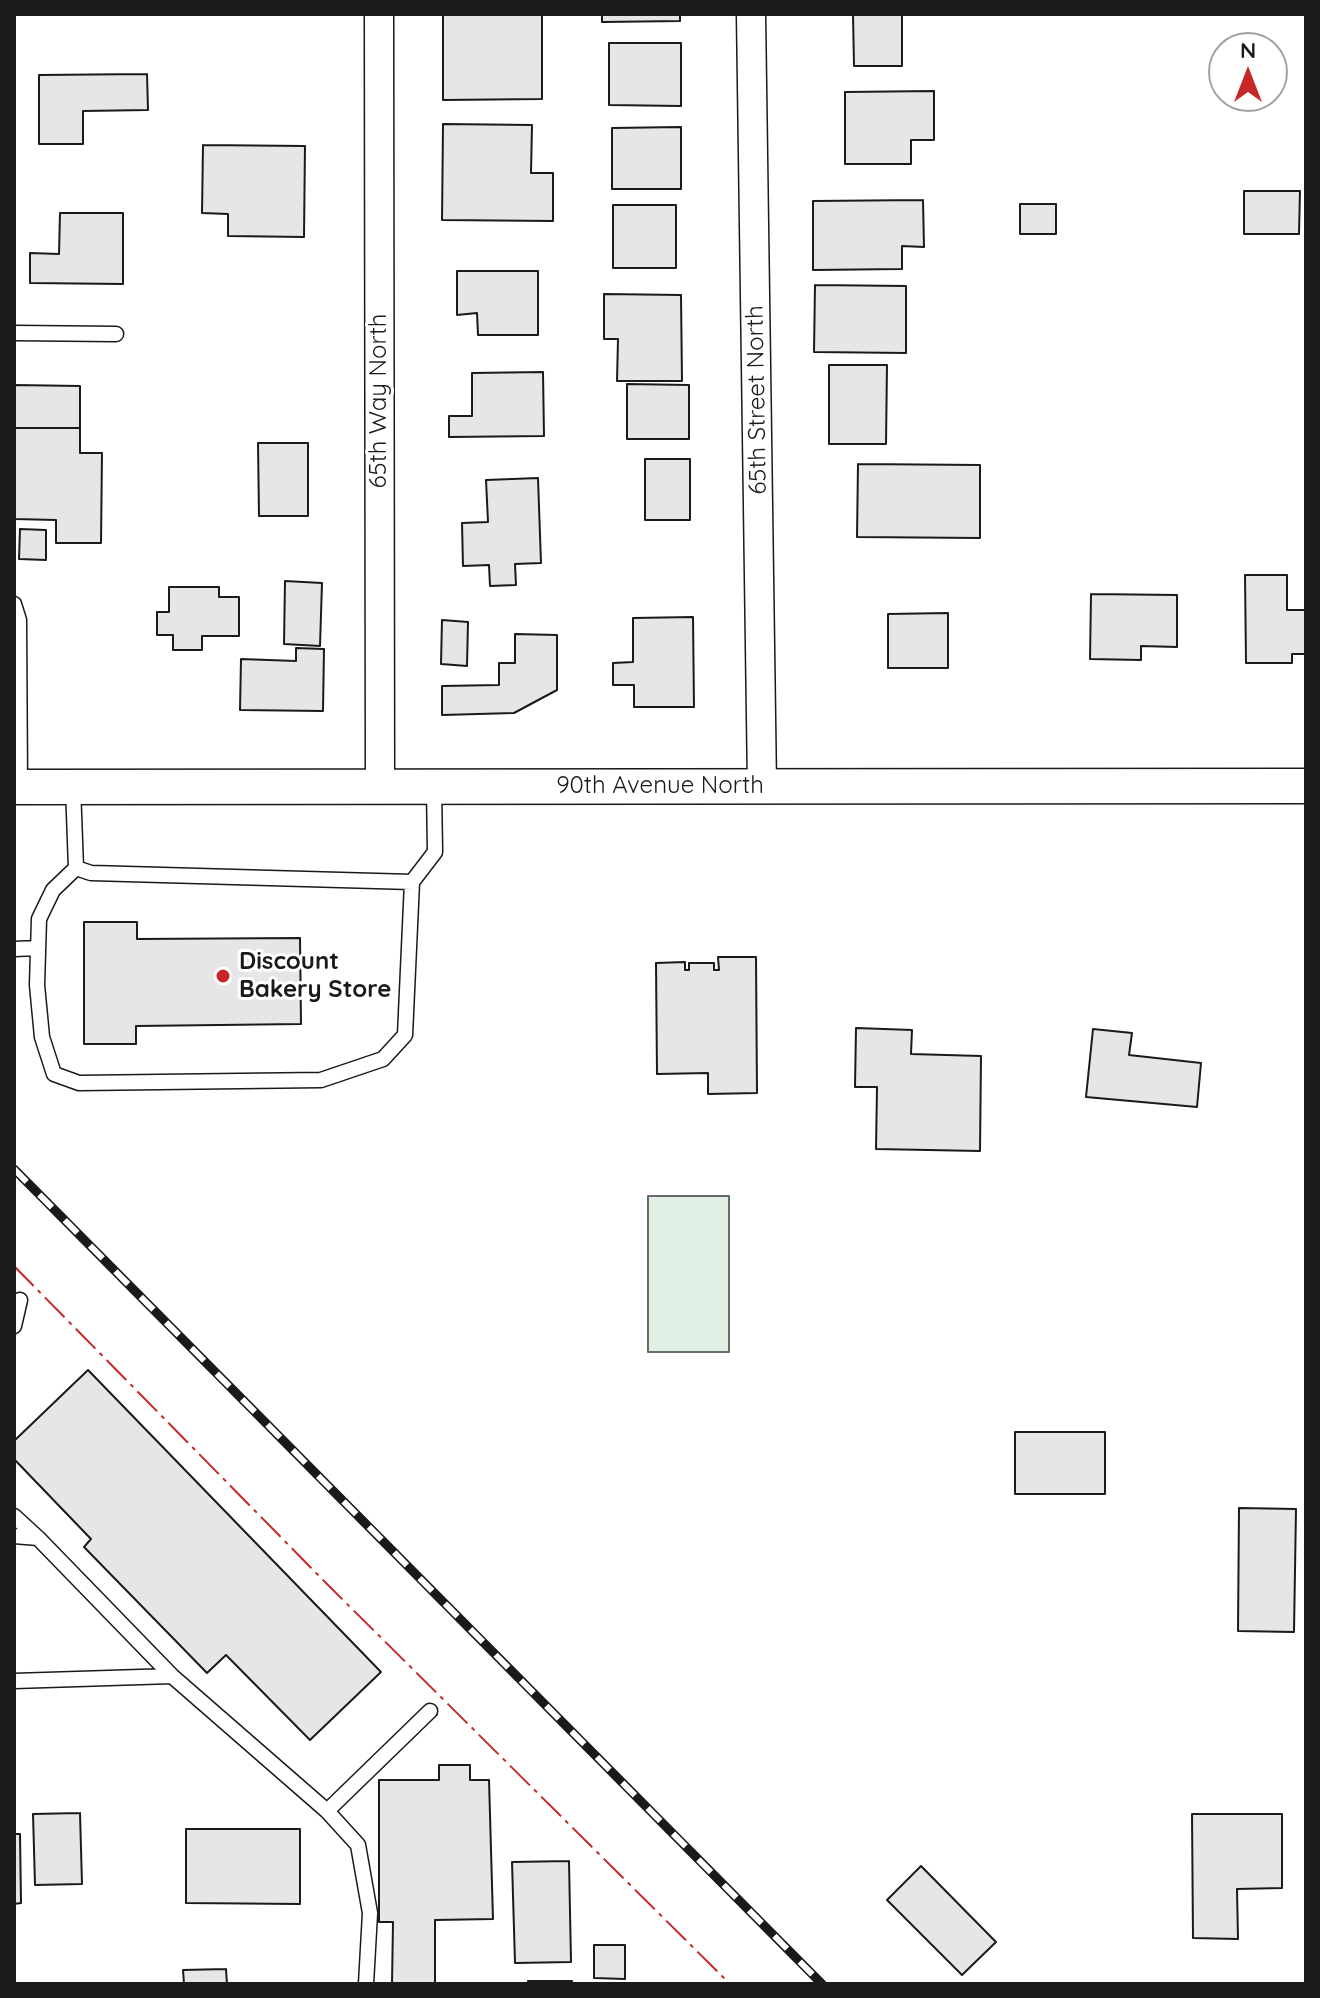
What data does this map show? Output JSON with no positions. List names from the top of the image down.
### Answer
{
  "streets": {
    "street": ["65th Street North", "65th Way North", "90th Avenue North"]
  },
  "crossings": [
    ["65th Street North", "90th Avenue North"],
    ["65th Way North", "90th Avenue North"]
  ],
  "places": ["Discount Bakery Store"],
  "north": "top"
}
